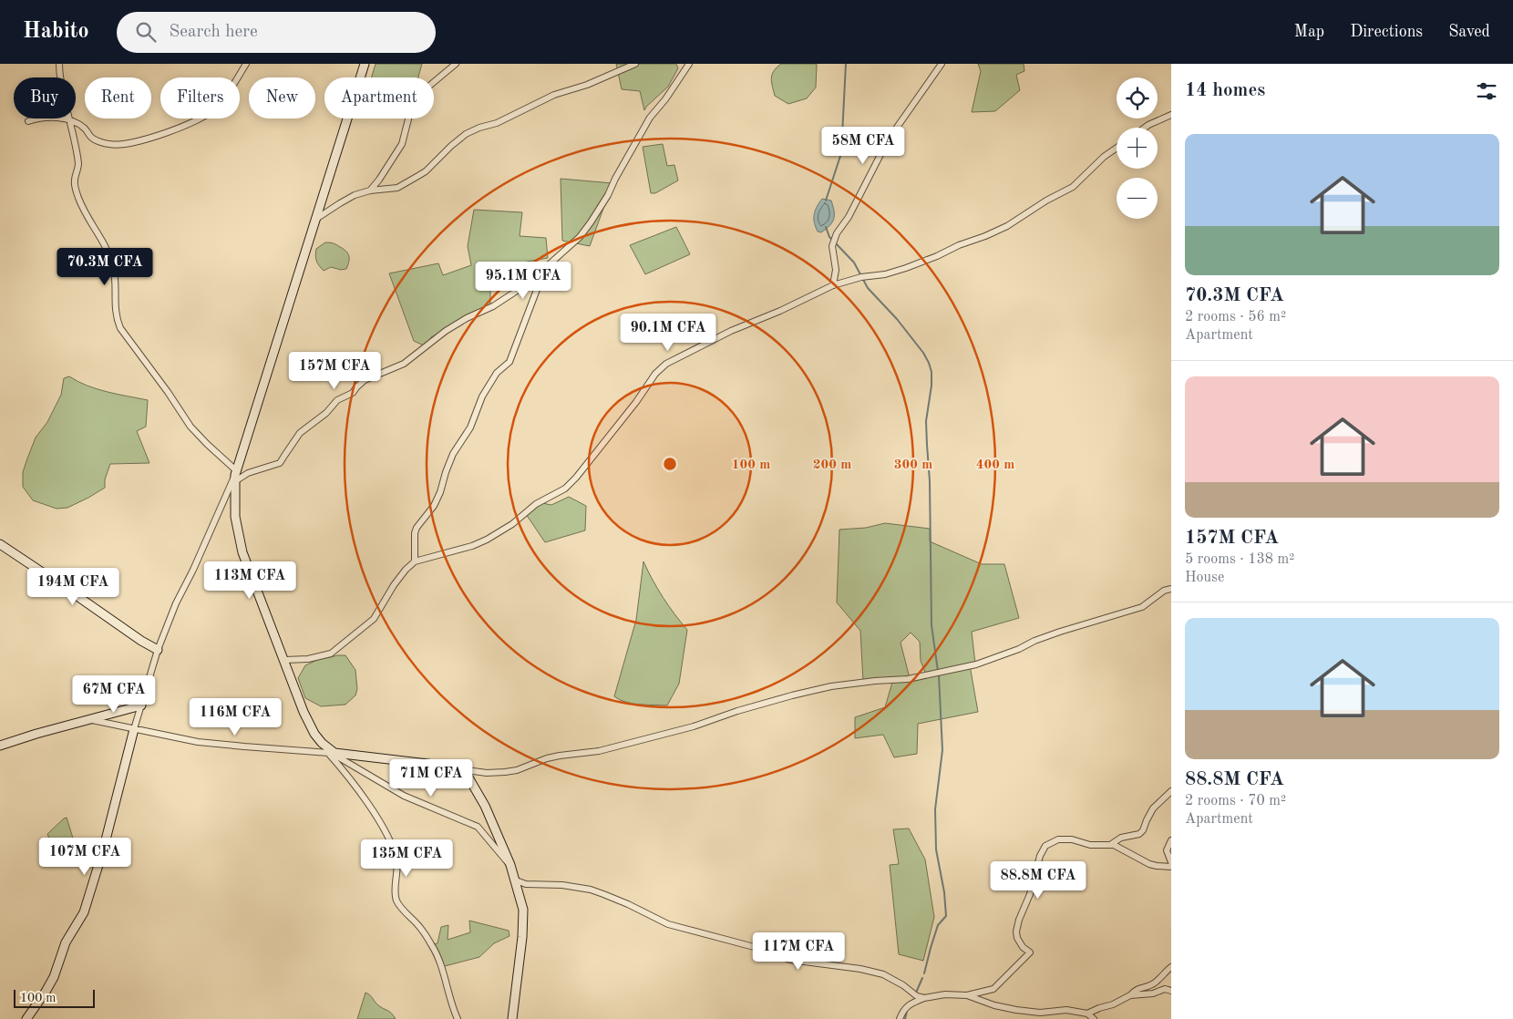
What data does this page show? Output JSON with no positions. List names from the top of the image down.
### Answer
{
  "scale_bar": "100 m",
  "page": {
    "header": "Habito",
    "search": "Search here",
    "nav": ["Map", "Directions", "Saved"],
    "heading": "14 homes",
    "map_buttons": ["+", "−"],
    "chip": [
      "Buy",
      "Rent",
      "Filters",
      "New",
      "Apartment"
    ],
    "list": [
      {
        "name": "70.3M CFA",
        "note": "2 rooms · 56 m² · Apartment"
      },
      {
        "name": "157M CFA",
        "note": "5 rooms · 138 m² · House"
      },
      {
        "name": "88.8M CFA",
        "note": "2 rooms · 70 m² · Apartment"
      }
    ],
    "price": [
      "58M CFA",
      "70.3M CFA",
      "95.1M CFA",
      "90.1M CFA",
      "157M CFA",
      "113M CFA",
      "194M CFA",
      "67M CFA",
      "116M CFA",
      "71M CFA",
      "107M CFA",
      "135M CFA",
      "88.8M CFA",
      "117M CFA"
    ],
    "scale": "100 m"
  },
  "rings": [
    "100 m",
    "200 m",
    "300 m",
    "400 m"
  ]
}
